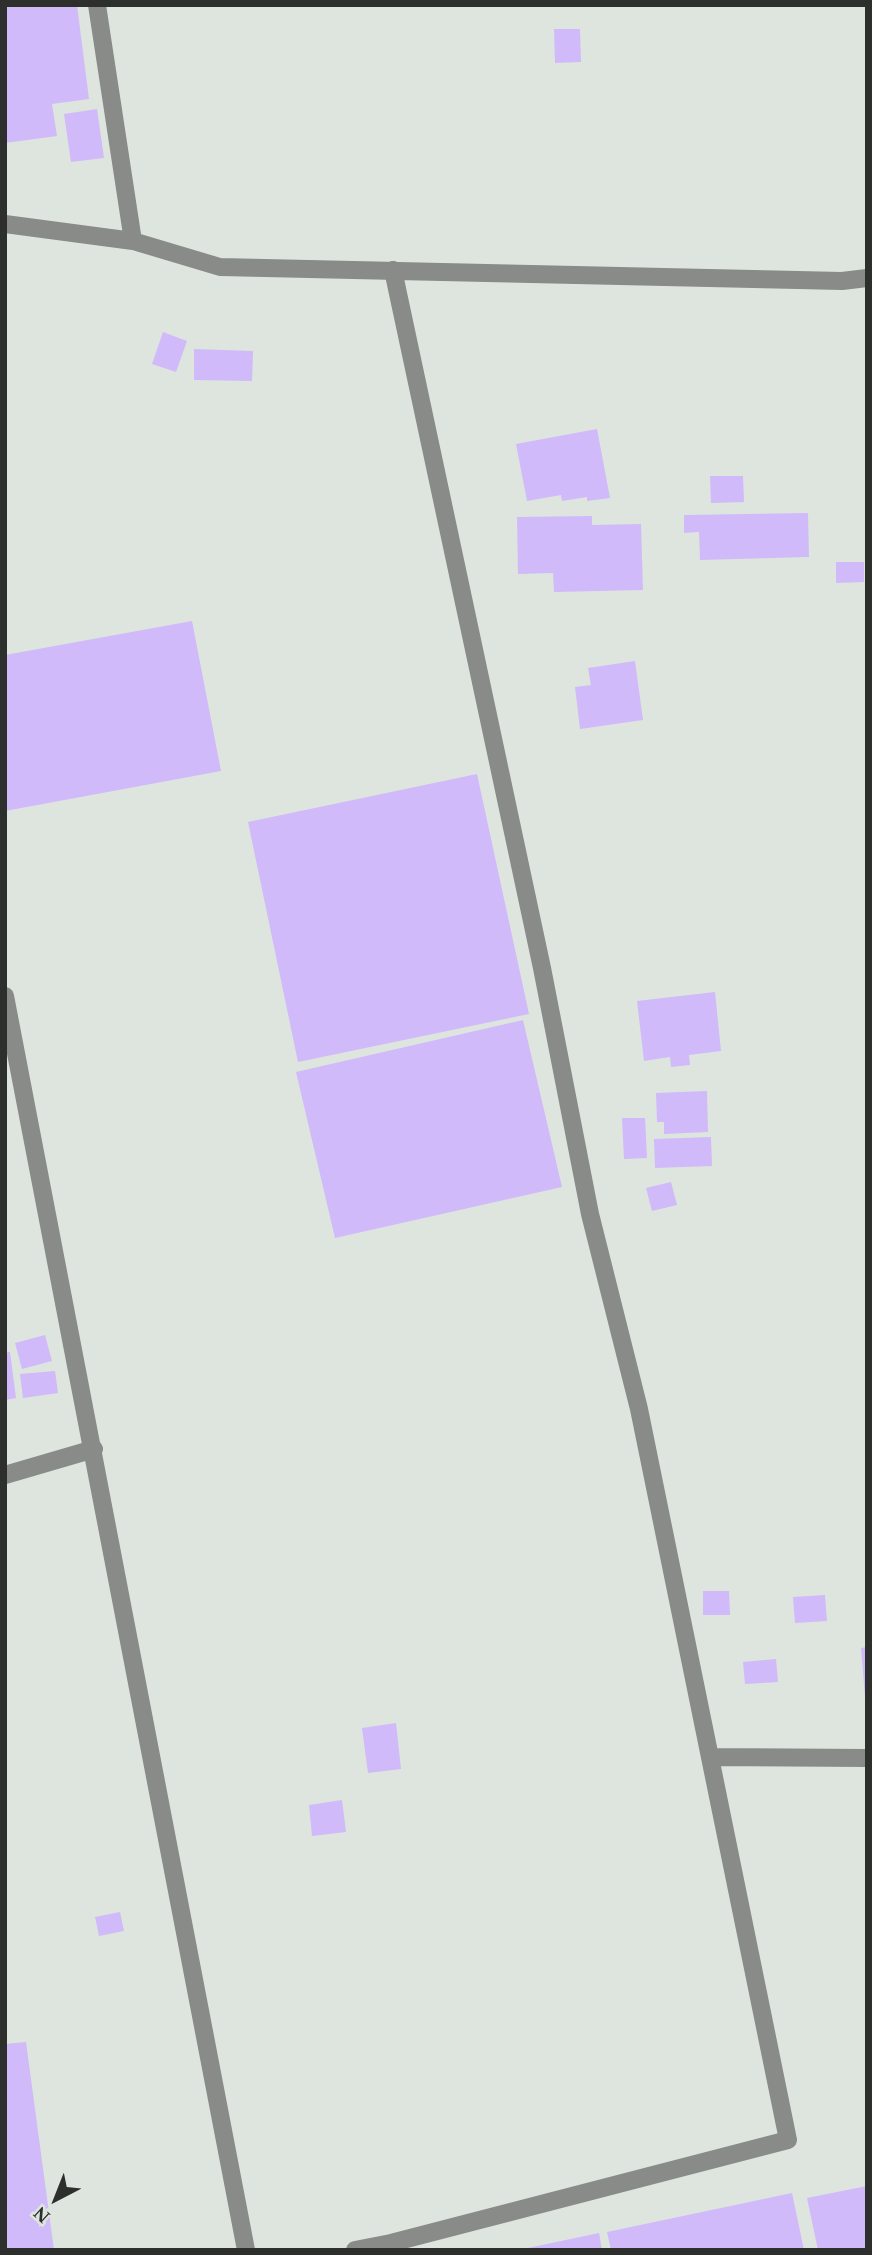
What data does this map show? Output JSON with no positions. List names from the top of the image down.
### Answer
{
  "north": "bottom left"
}
